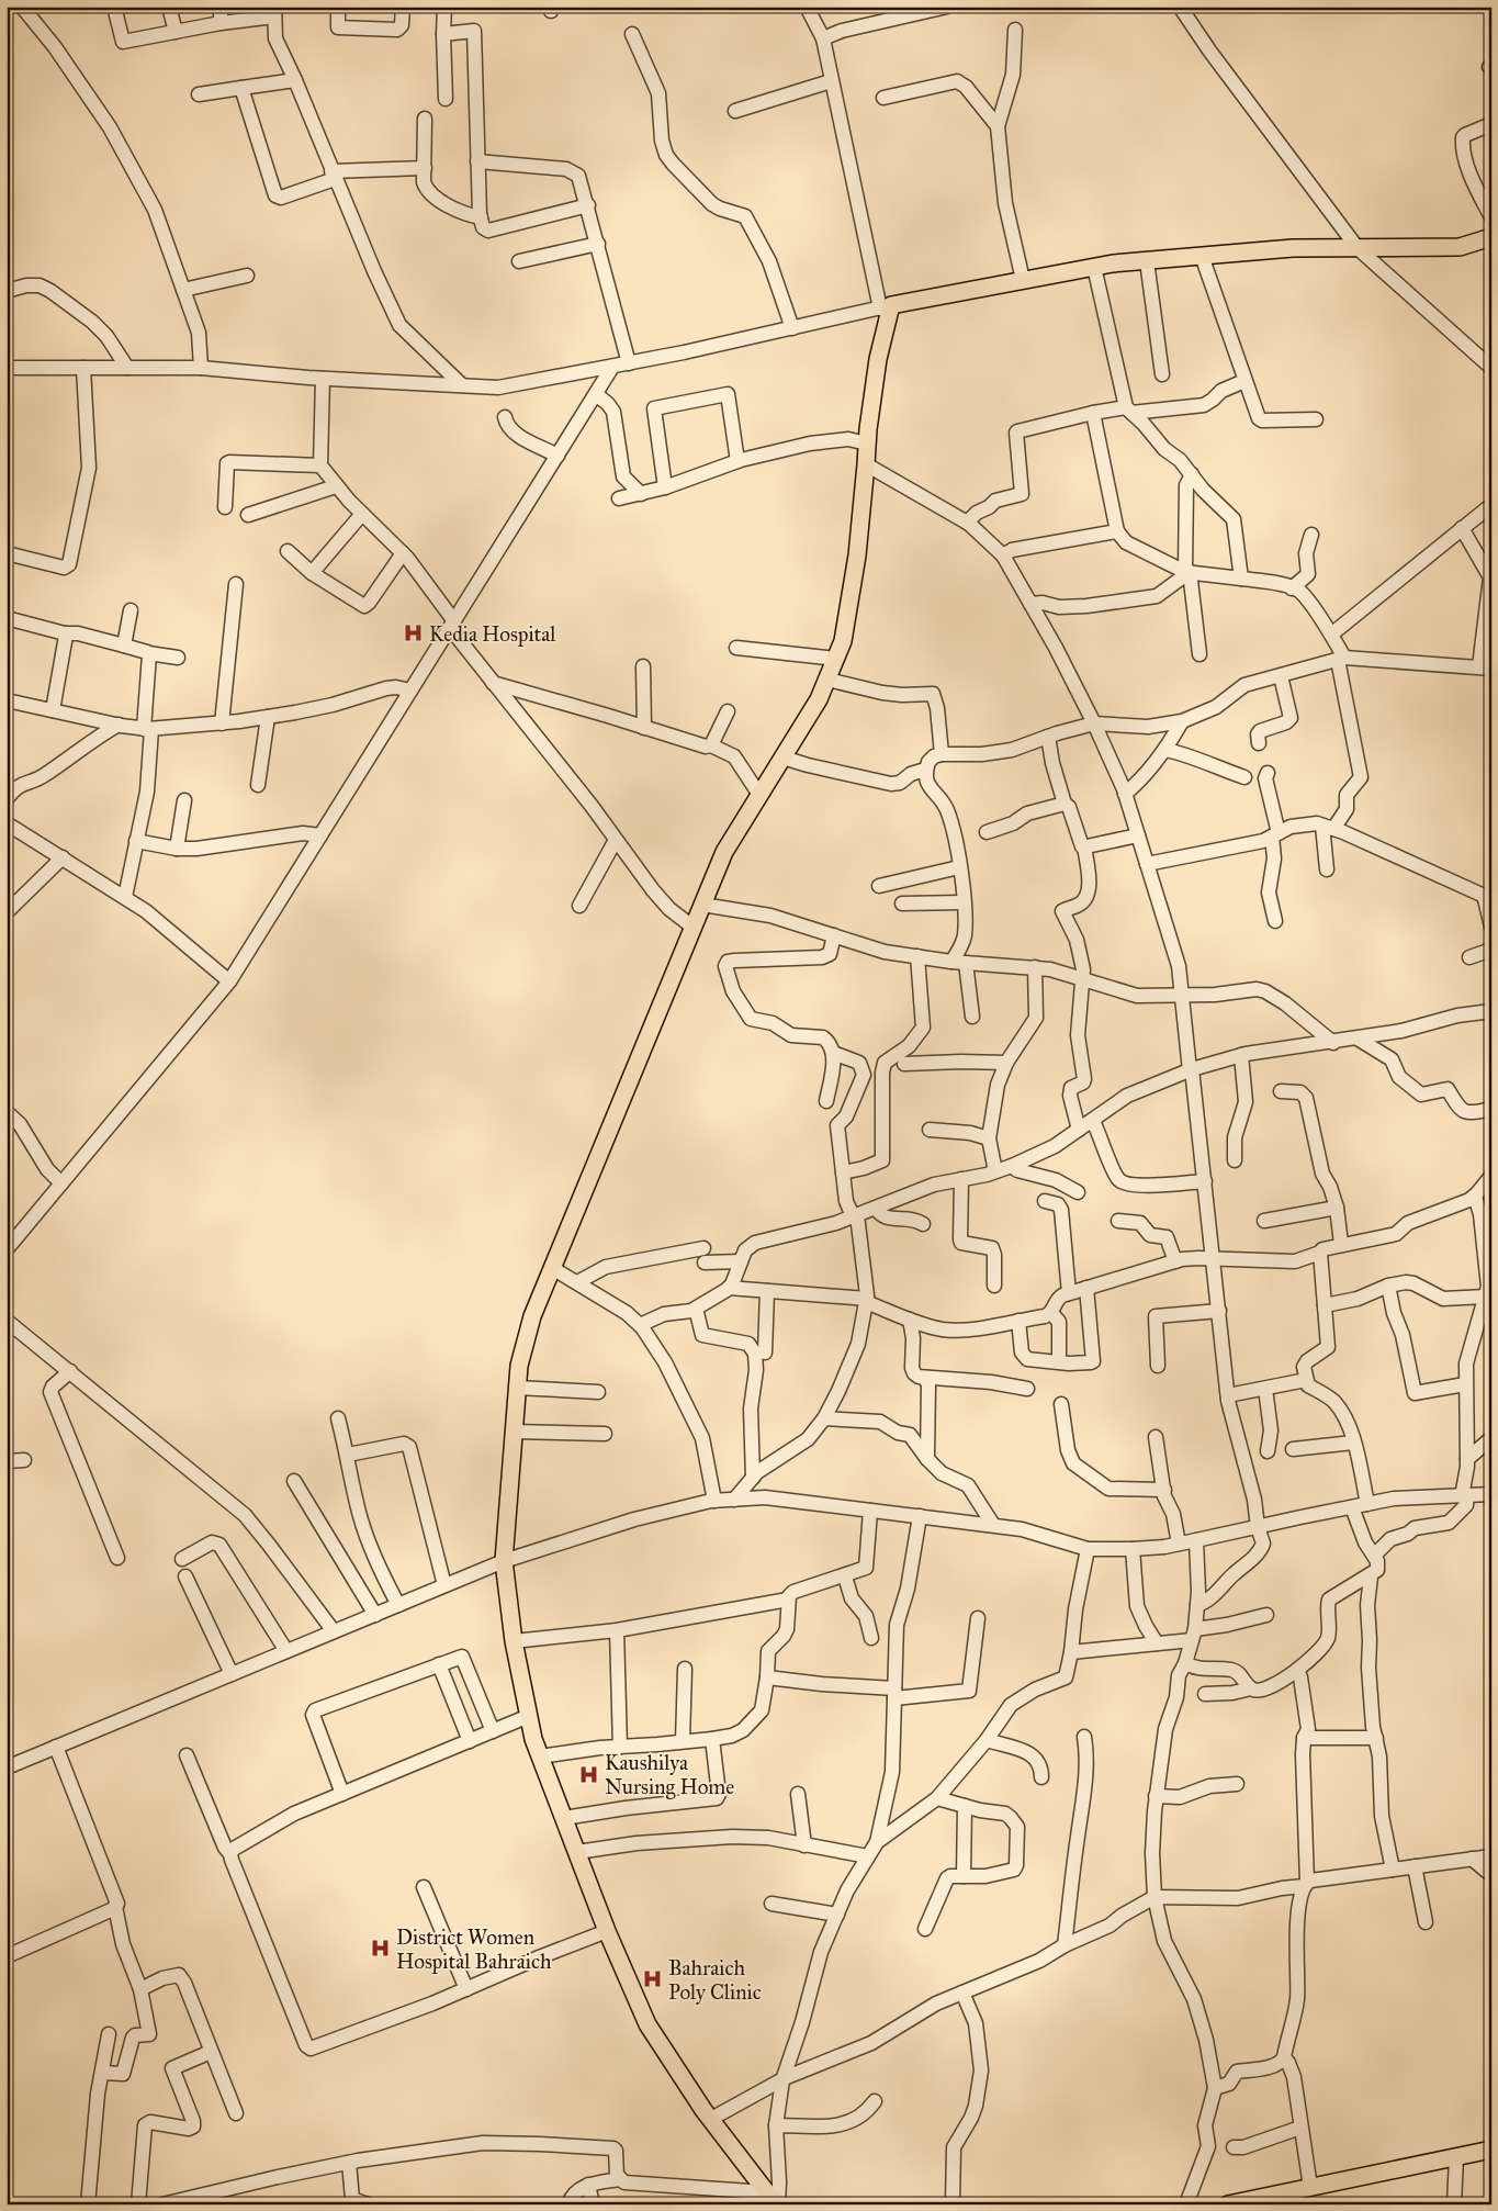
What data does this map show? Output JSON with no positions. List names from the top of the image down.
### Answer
{
  "places": {
    "hospital": [
      "Kedia Hospital",
      "Kaushilya Nursing Home",
      "District Women Hospital Bahraich",
      "Bahraich Poly Clinic"
    ]
  }
}
